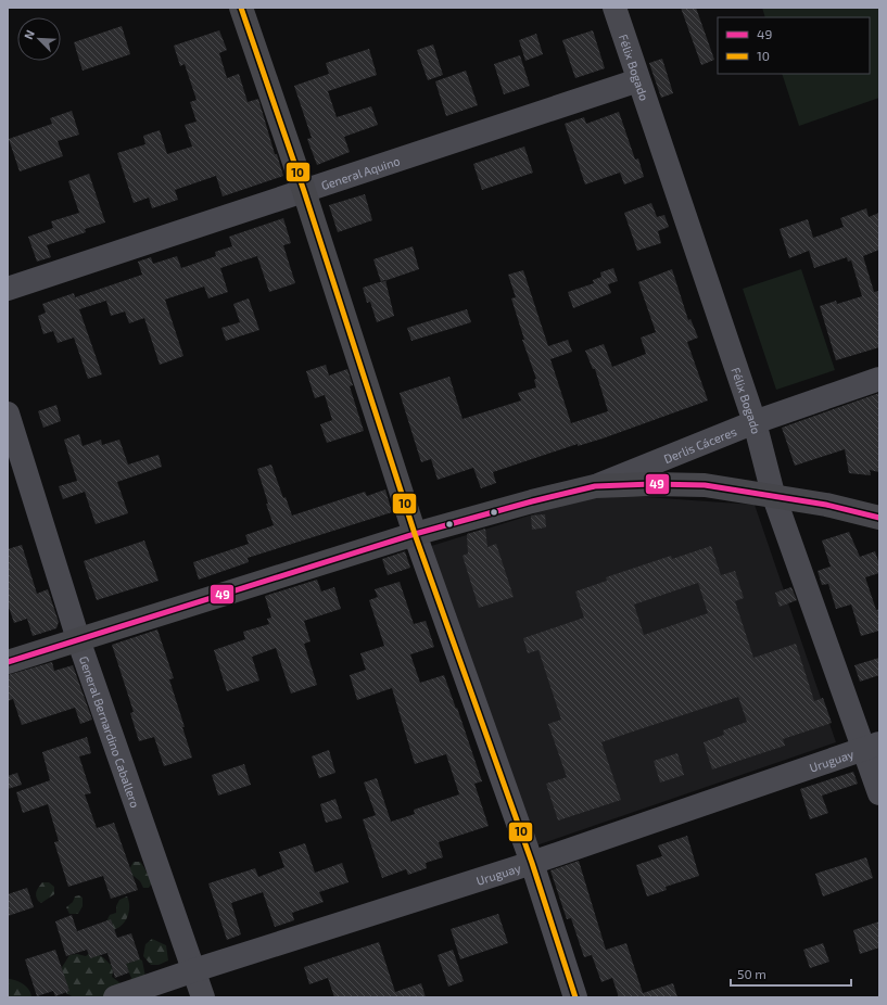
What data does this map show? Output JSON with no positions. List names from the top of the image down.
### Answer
{
  "streets": {
    "street": [
      "Félix Bogado",
      "General Aquino",
      "Derlis Cáceres",
      "General Bernardino Caballero",
      "Uruguay"
    ]
  },
  "crossings": [
    ["Félix Bogado", "General Aquino"],
    ["Félix Bogado", "Derlis Cáceres"],
    ["Félix Bogado", "Uruguay"],
    ["General Bernardino Caballero", "Uruguay"]
  ],
  "lines": ["transit line 10", "transit line 49"],
  "legend": ["49", "10"],
  "scale_bar": "50 m",
  "north": "top left"
}
